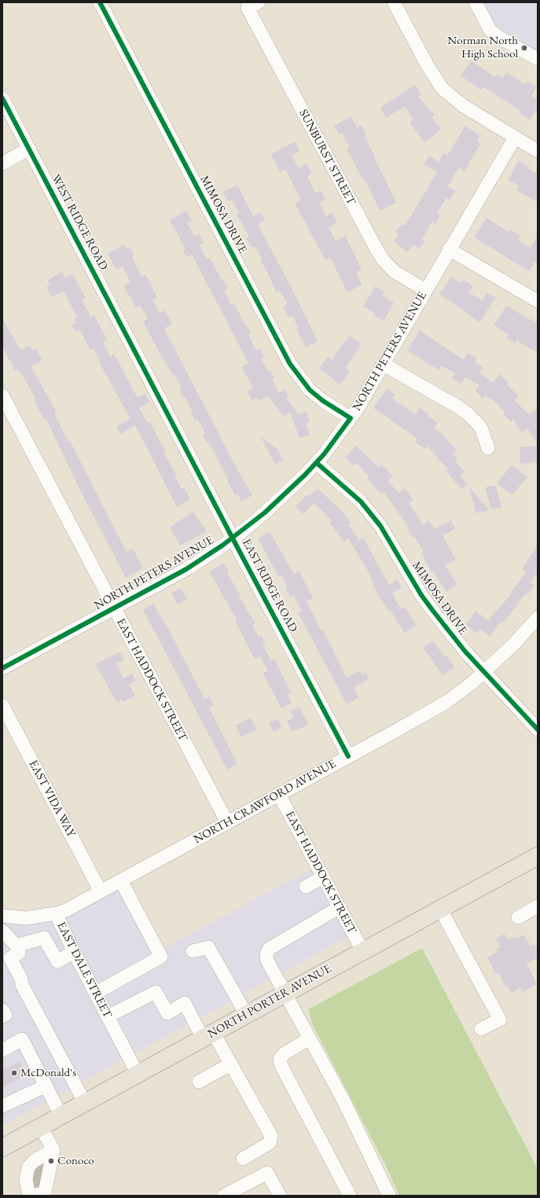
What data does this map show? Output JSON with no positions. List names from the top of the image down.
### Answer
{
  "streets": {
    "main road": ["NORTH PORTER AVENUE"],
    "street": [
      "SUNBURST STREET",
      "MIMOSA DRIVE",
      "WEST RIDGE ROAD",
      "NORTH PETERS AVENUE",
      "EAST RIDGE ROAD",
      "EAST HADDOCK STREET",
      "EAST VIDA WAY",
      "NORTH CRAWFORD AVENUE",
      "EAST DALE STREET"
    ]
  },
  "crossings": [
    ["SUNBURST STREET", "NORTH PETERS AVENUE"],
    ["MIMOSA DRIVE", "NORTH PETERS AVENUE"],
    ["MIMOSA DRIVE", "NORTH CRAWFORD AVENUE"],
    ["WEST RIDGE ROAD", "EAST RIDGE ROAD"],
    ["NORTH PETERS AVENUE", "EAST RIDGE ROAD"],
    ["NORTH PETERS AVENUE", "EAST HADDOCK STREET"],
    ["EAST RIDGE ROAD", "NORTH CRAWFORD AVENUE"],
    ["EAST HADDOCK STREET", "NORTH CRAWFORD AVENUE"],
    ["EAST HADDOCK STREET", "NORTH PORTER AVENUE"],
    ["EAST VIDA WAY", "NORTH CRAWFORD AVENUE"],
    ["NORTH CRAWFORD AVENUE", "EAST DALE STREET"],
    ["EAST DALE STREET", "NORTH PORTER AVENUE"]
  ],
  "places": ["Norman North High School", "McDonald's", "Conoco"]
}
